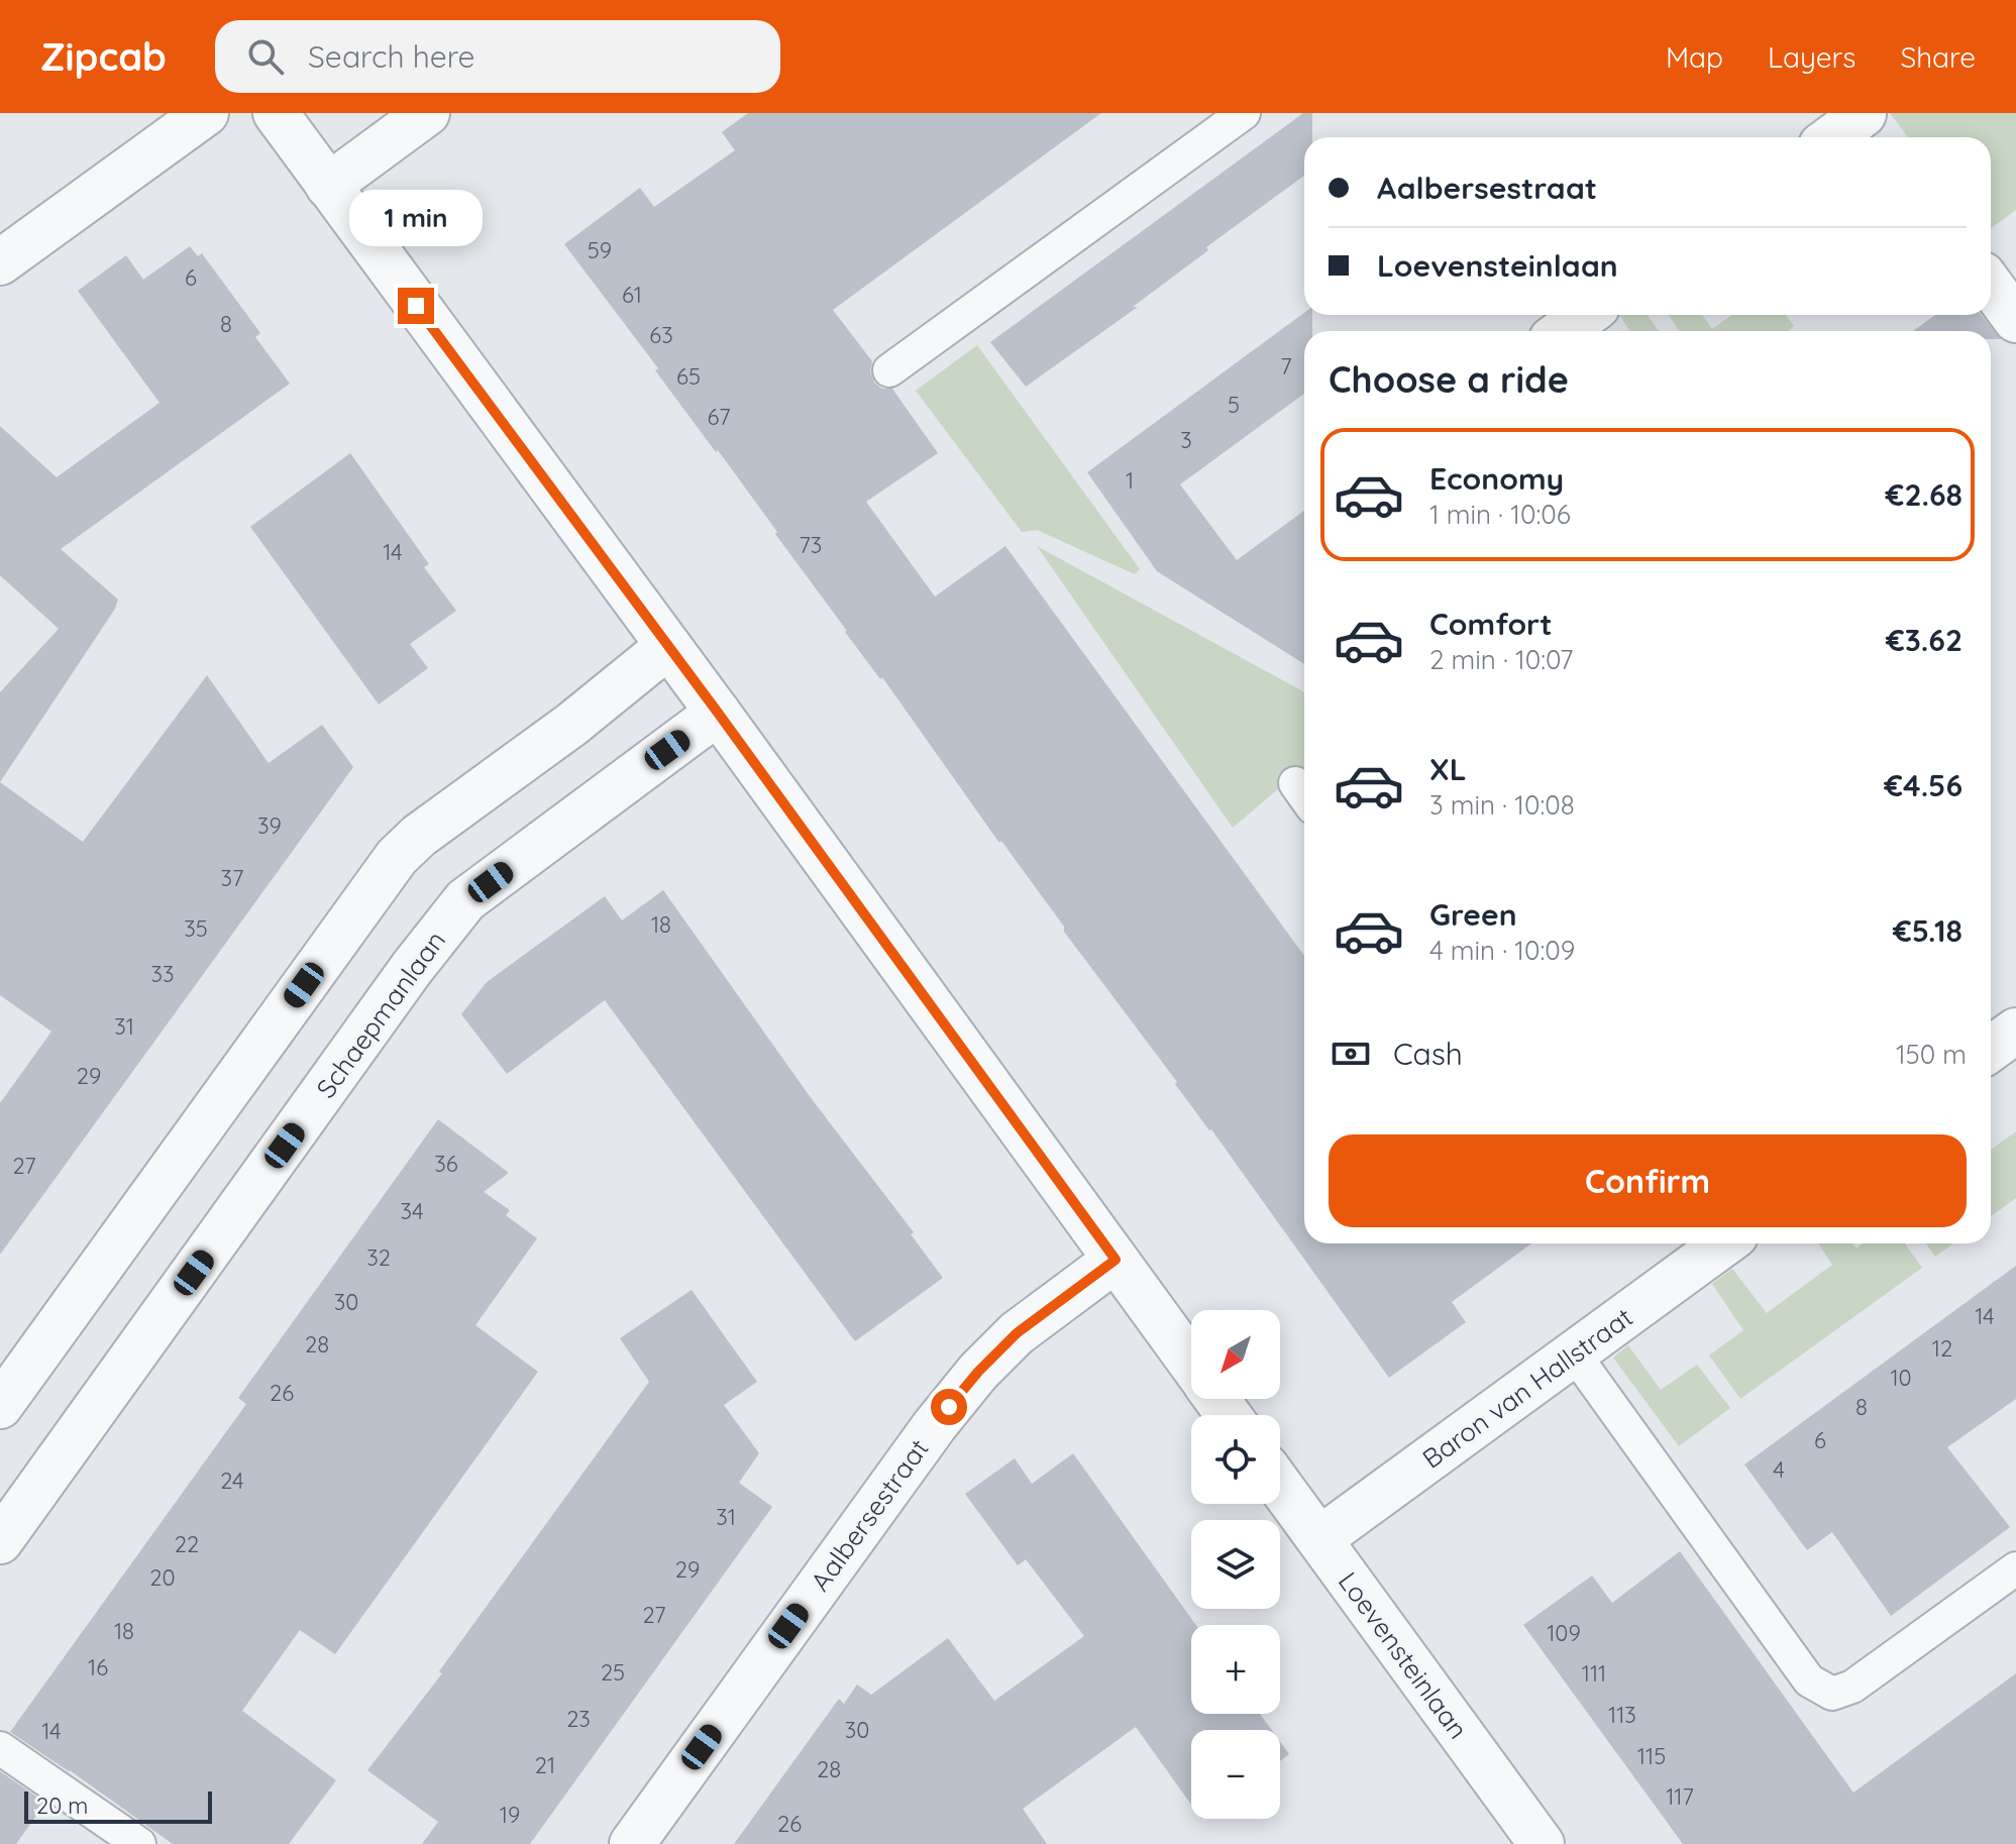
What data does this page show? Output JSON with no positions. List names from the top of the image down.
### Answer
{
  "streets": {
    "street": [
      "Schaepmanlaan",
      "Baron van Hallstraat",
      "Aalbersestraat",
      "Loevensteinlaan"
    ]
  },
  "crossings": [
    ["Baron van Hallstraat", "Loevensteinlaan"]
  ],
  "house_numbers": [
    "59",
    "6",
    "61",
    "8",
    "63",
    "7",
    "65",
    "5",
    "67",
    "3",
    "1",
    "73",
    "14",
    "39",
    "37",
    "18",
    "35",
    "33",
    "31",
    "29",
    "36",
    "27",
    "34",
    "32",
    "30",
    "14",
    "28",
    "12",
    "10",
    "26",
    "8",
    "6",
    "4",
    "24",
    "31",
    "22",
    "29",
    "20",
    "27",
    "18",
    "109",
    "16",
    "25",
    "111",
    "113",
    "23",
    "30",
    "14",
    "115",
    "21",
    "28",
    "117",
    "19",
    "26"
  ],
  "scale_bar": "20 m",
  "north": "bottom left",
  "page": {
    "header": "Zipcab",
    "search": "Search here",
    "nav": ["Map", "Layers", "Share"],
    "banner": ["Aalbersestraat", "Loevensteinlaan"],
    "bubble": "1 min",
    "heading": "Choose a ride",
    "list": [
      {
        "name": "Economy",
        "note": "1 min · 10:06",
        "value": "€2.68"
      },
      {
        "name": "Comfort",
        "note": "2 min · 10:07",
        "value": "€3.62"
      },
      {
        "name": "XL",
        "note": "3 min · 10:08",
        "value": "€4.56"
      },
      {
        "name": "Green",
        "note": "4 min · 10:09",
        "value": "€5.18"
      }
    ],
    "pay": ["Cash", "150 m"],
    "buttons": "Confirm",
    "map_buttons": ["+", "−"],
    "scale": "20 m"
  }
}
